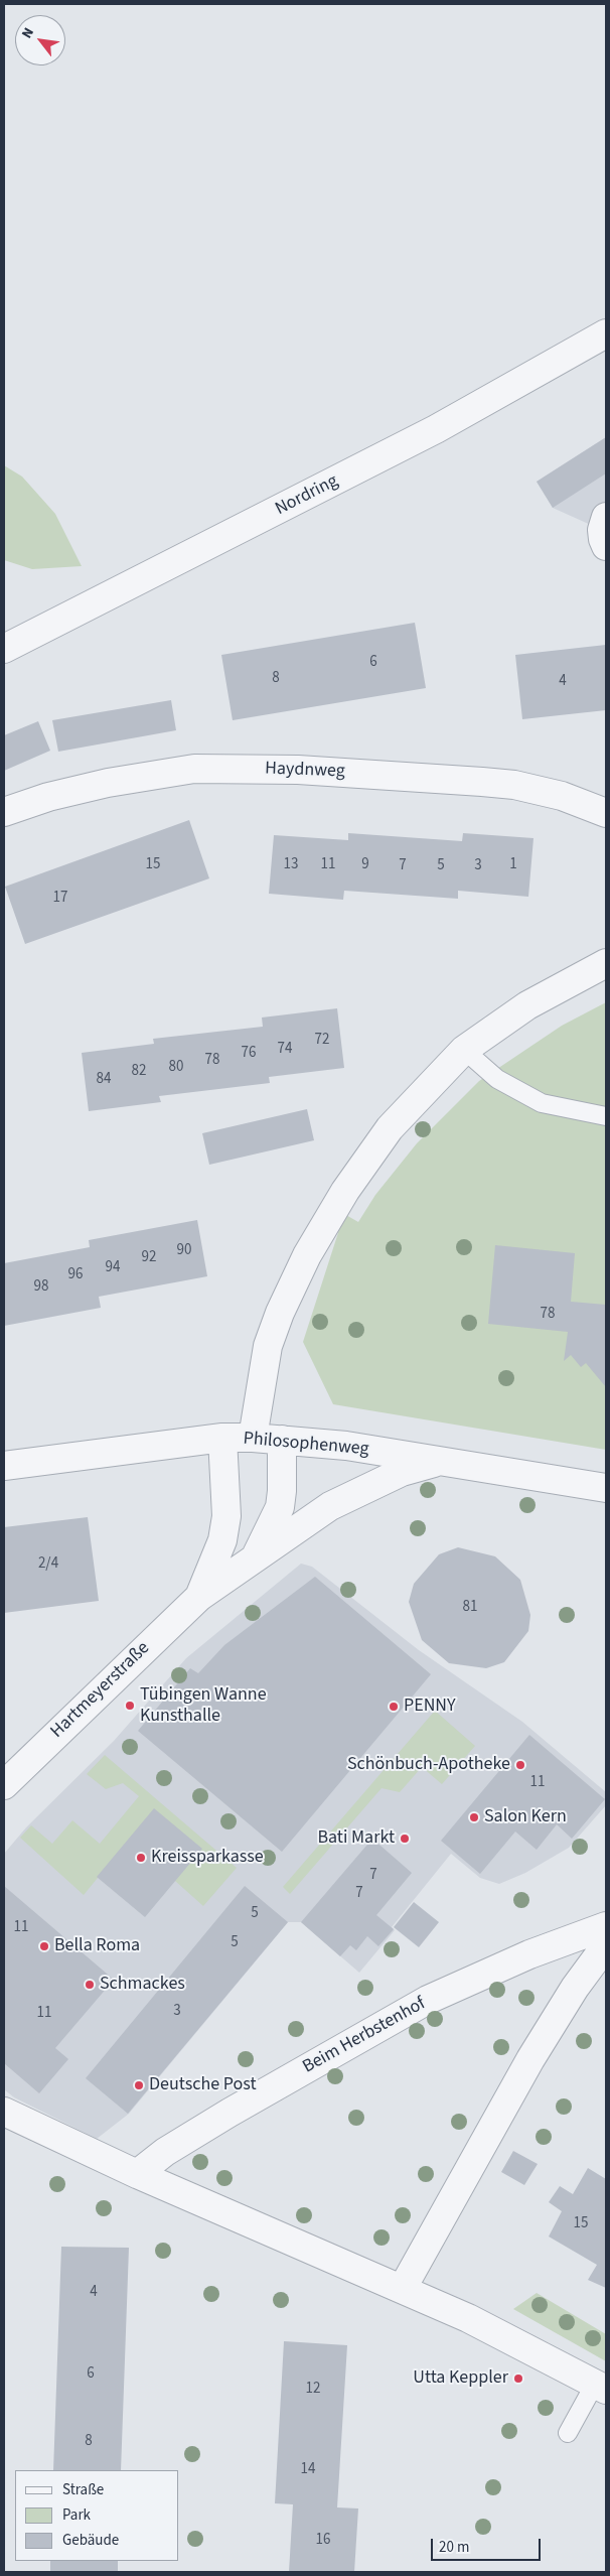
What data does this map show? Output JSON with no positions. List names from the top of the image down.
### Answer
{
  "streets": {
    "street": [
      "Nordring",
      "Haydnweg",
      "Philosophenweg",
      "Hartmeyerstraße",
      "Beim Herbstenhof"
    ]
  },
  "crossings": [
    ["Philosophenweg", "Hartmeyerstraße"]
  ],
  "places": [
    "Tübingen Wanne Kunsthalle",
    "PENNY",
    "Schönbuch-Apotheke",
    "Salon Kern",
    "Bati Markt",
    "Kreissparkasse",
    "Bella Roma",
    "Schmackes",
    "Deutsche Post",
    "Utta Keppler"
  ],
  "house_numbers": [
    "6",
    "8",
    "4",
    "15",
    "13",
    "11",
    "9",
    "1",
    "7",
    "5",
    "3",
    "17",
    "72",
    "74",
    "76",
    "78",
    "80",
    "82",
    "84",
    "90",
    "92",
    "94",
    "96",
    "98",
    "78",
    "2/4",
    "81",
    "11",
    "7",
    "7",
    "5",
    "11",
    "5",
    "3",
    "11",
    "15",
    "4",
    "6",
    "12",
    "8",
    "14",
    "16"
  ],
  "legend": ["Straße", "Park", "Gebäude"],
  "scale_bar": "20 m",
  "north": "top left"
}
